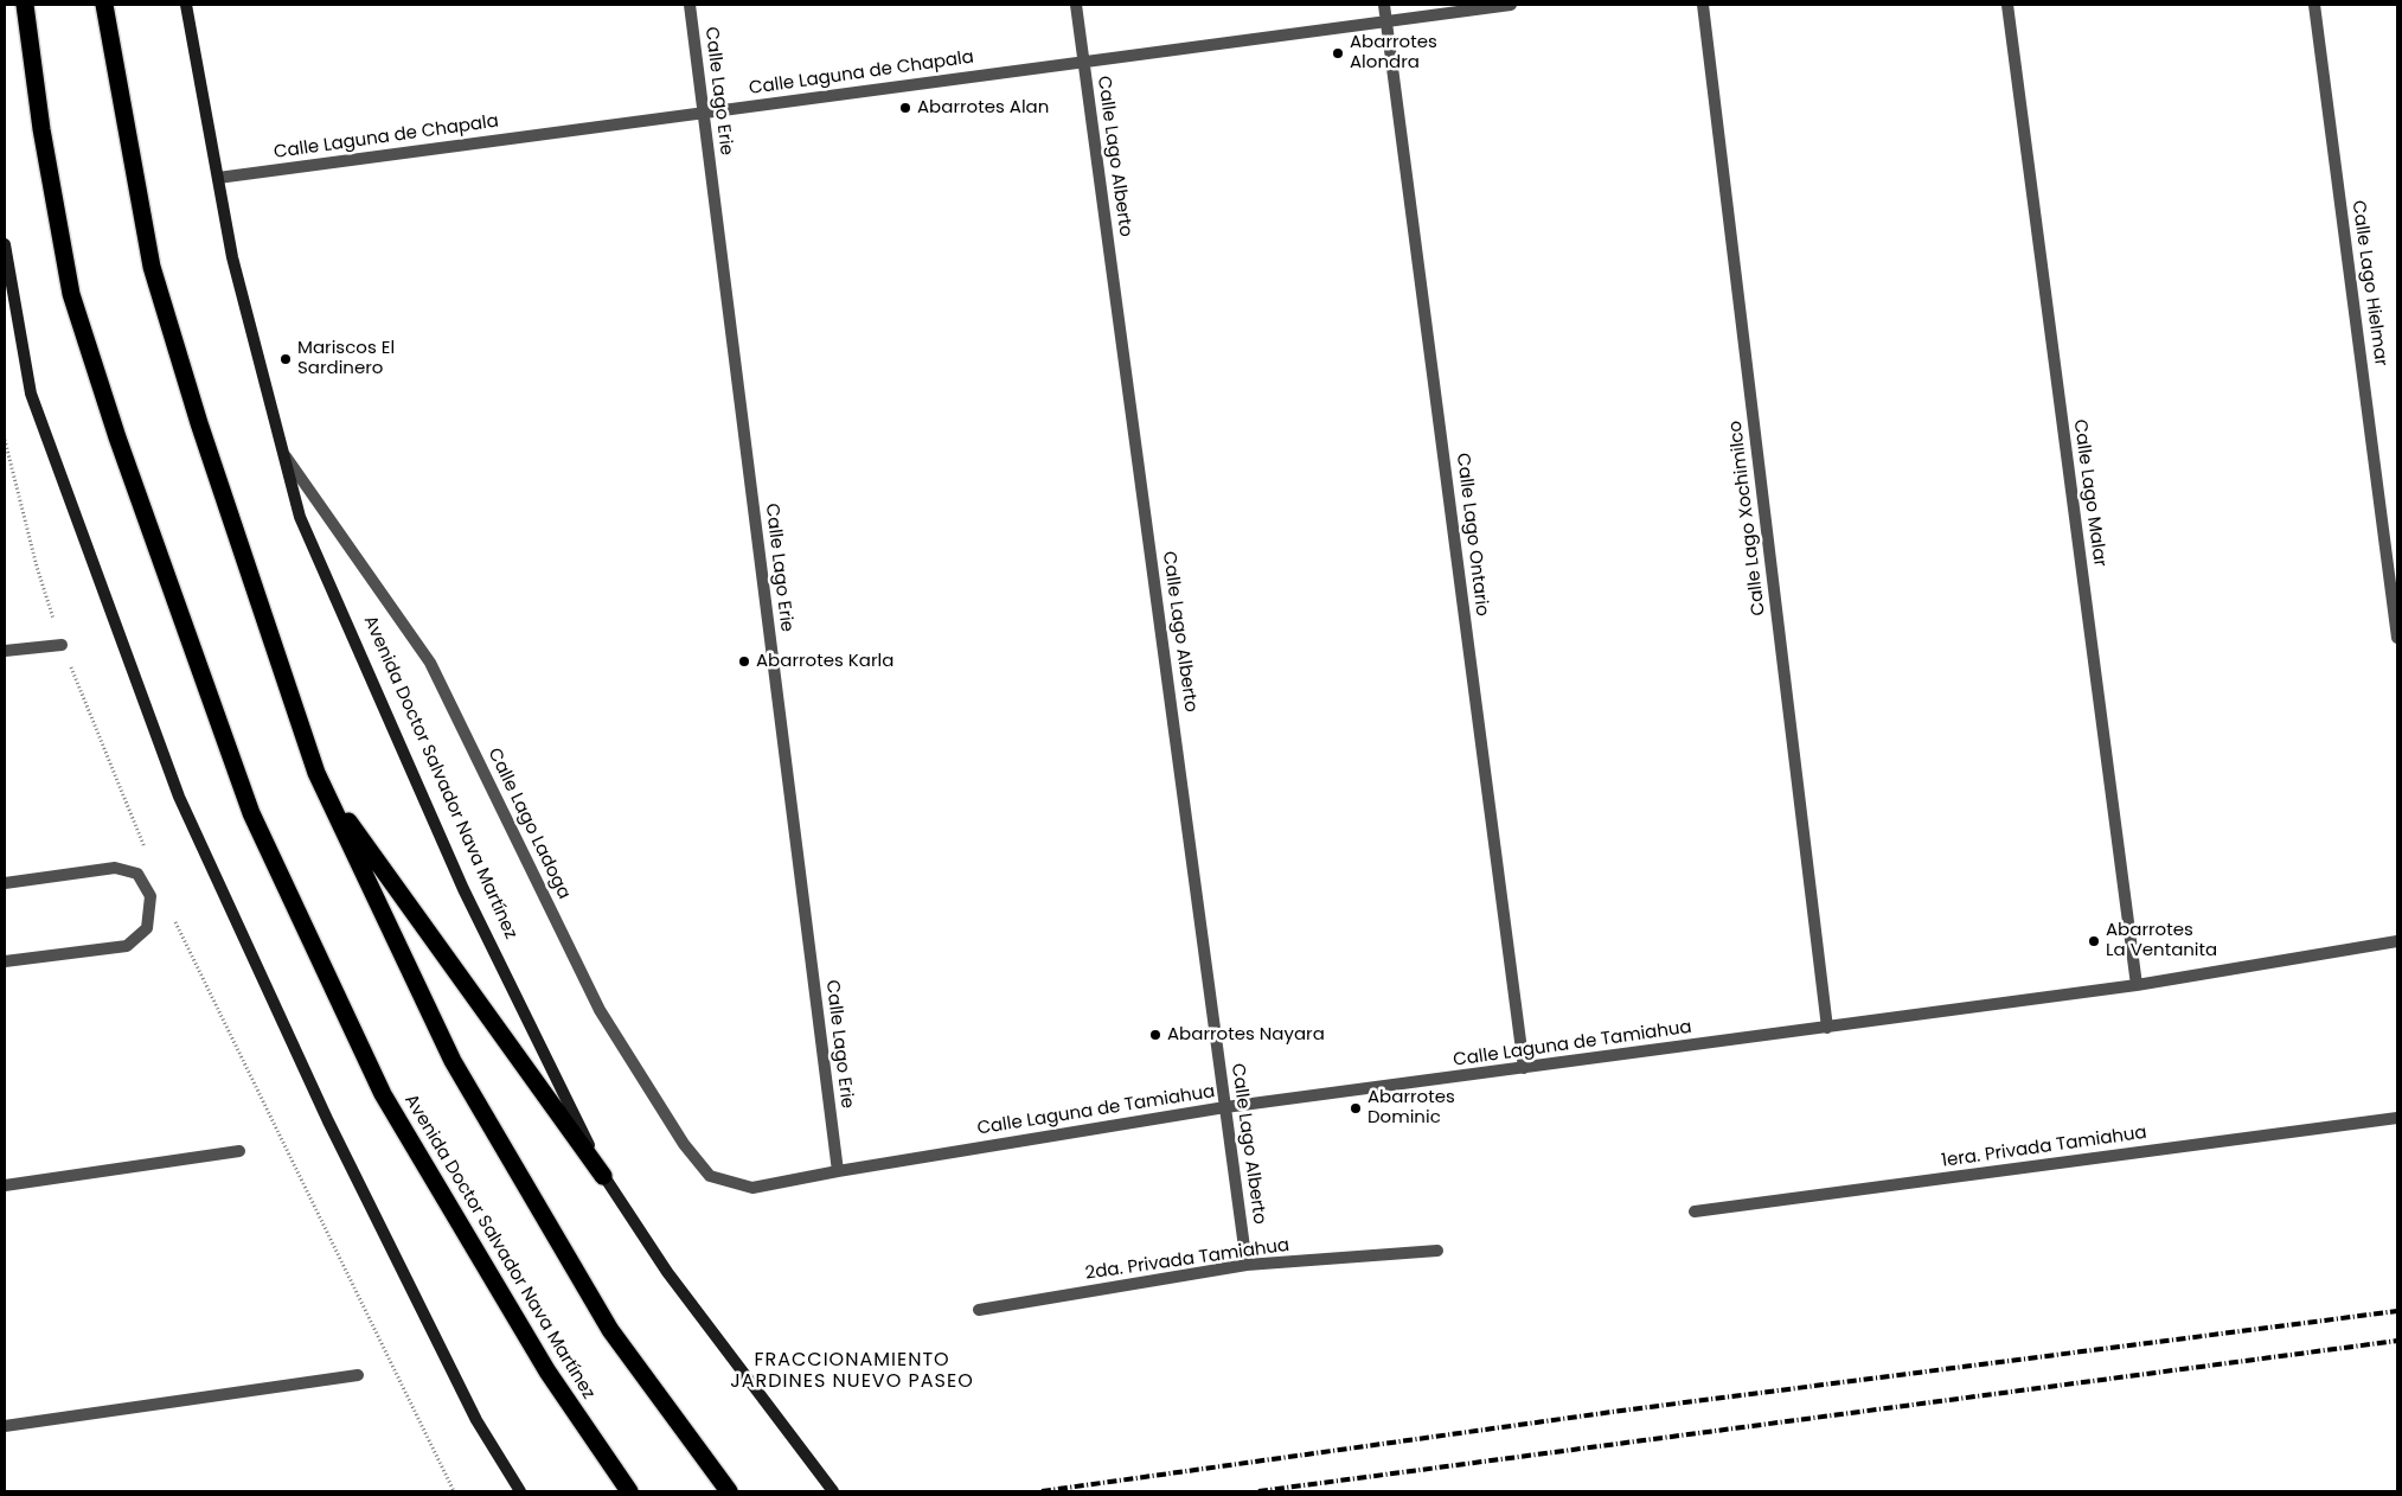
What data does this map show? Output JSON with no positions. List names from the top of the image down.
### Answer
{
  "streets": {
    "highway": ["Avenida Doctor Salvador Nava Martínez"],
    "street": [
      "Calle Laguna de Chapala",
      "Calle Lago Erie",
      "Calle Lago Alberto",
      "Calle Lago Hielmar",
      "Calle Lago Malar",
      "Calle Lago Xochimilco",
      "Calle Lago Ontario",
      "Calle Lago Ladoga",
      "Calle Laguna de Tamiahua",
      "1era. Privada Tamiahua",
      "2da. Privada Tamiahua"
    ]
  },
  "crossings": [
    ["Calle Laguna de Chapala", "Calle Lago Erie"],
    ["Calle Laguna de Chapala", "Calle Lago Alberto"],
    ["Calle Laguna de Chapala", "Calle Lago Ontario"],
    ["Calle Laguna de Chapala", "Avenida Doctor Salvador Nava Martínez"],
    ["Calle Lago Erie", "Calle Laguna de Tamiahua"],
    ["Calle Lago Alberto", "Calle Laguna de Tamiahua"],
    ["Calle Lago Alberto", "2da. Privada Tamiahua"],
    ["Calle Lago Malar", "Calle Laguna de Tamiahua"],
    ["Calle Lago Xochimilco", "Calle Laguna de Tamiahua"],
    ["Calle Lago Ontario", "Calle Laguna de Tamiahua"],
    ["Avenida Doctor Salvador Nava Martínez", "Calle Lago Ladoga"],
    ["Calle Lago Ladoga", "Calle Laguna de Tamiahua"]
  ],
  "districts": ["FRACCIONAMIENTO JARDINES NUEVO PASEO"],
  "places": [
    "Abarrotes Alondra",
    "Abarrotes Alan",
    "Mariscos El Sardinero",
    "Abarrotes Karla",
    "Abarrotes La Ventanita",
    "Abarrotes Nayara",
    "Abarrotes Dominic"
  ]
}
